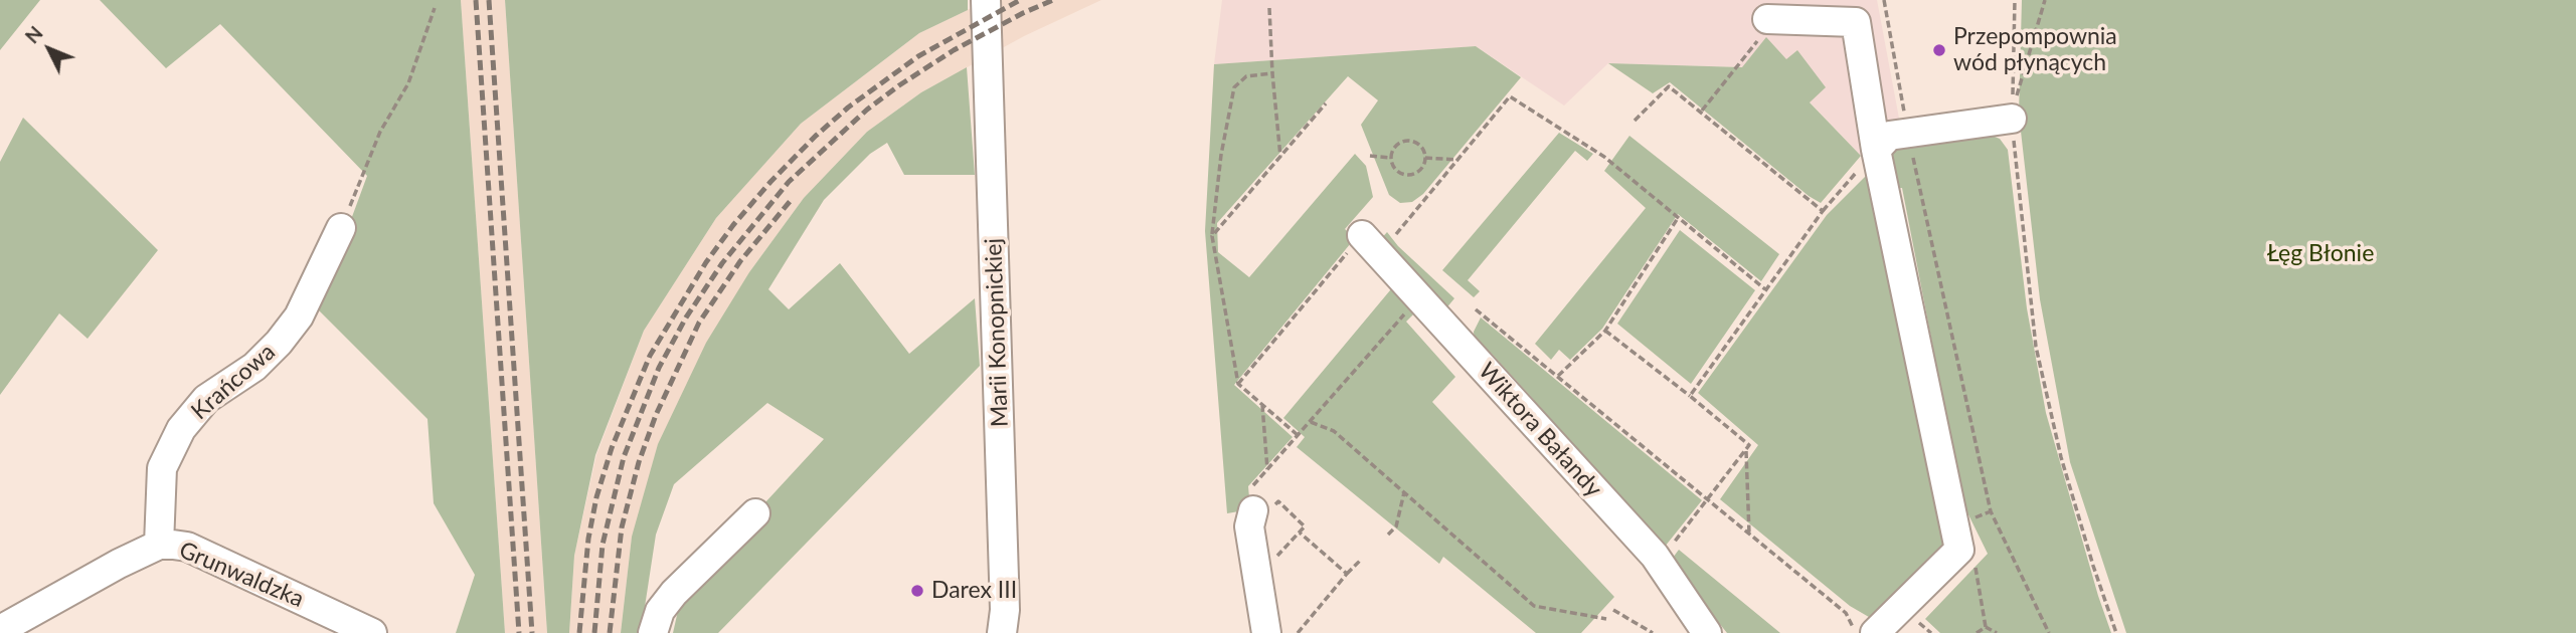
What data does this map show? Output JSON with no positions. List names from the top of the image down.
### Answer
{
  "streets": {
    "street": [
      "Marii Konopnickiej",
      "Krańcowa",
      "Wiktora Bałandy",
      "Grunwaldzka"
    ]
  },
  "crossings": [
    ["Krańcowa", "Grunwaldzka"]
  ],
  "parks": ["Łęg Błonie"],
  "places": ["Przepompownia wód płynących", "Darex III"],
  "north": "top left"
}
